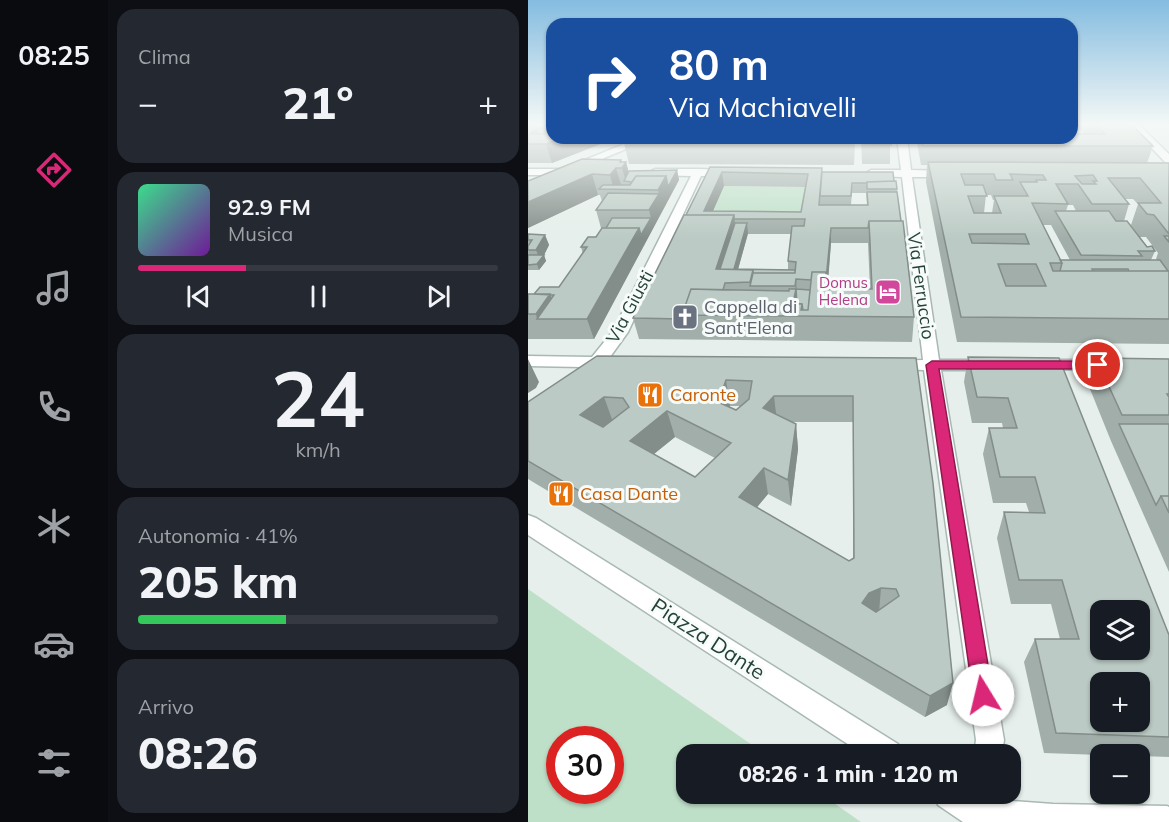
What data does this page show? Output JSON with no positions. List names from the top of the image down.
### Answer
{
  "streets": {
    "street": ["Via Ferruccio", "Via Giusti", "Piazza Dante"]
  },
  "places": {
    "hotel": ["Domus Helena"],
    "church": ["Cappella di Sant'Elena"],
    "restaurant": ["Caronte", "Casa Dante"]
  },
  "page": {
    "tabs": "08:25",
    "tile": [
      "Clima",
      ["24", "km/h"],
      ["Autonomia · 41%", "205 km"],
      ["Arrivo", "08:26"]
    ],
    "turn": ["80 m", "Via Machiavelli"],
    "heat": ["−", "21°", "+"],
    "song": ["92.9 FM", "Musica"],
    "map_buttons": ["+", "−"],
    "limit": "30",
    "trip": "08:26 · 1 min · 120 m"
  }
}
